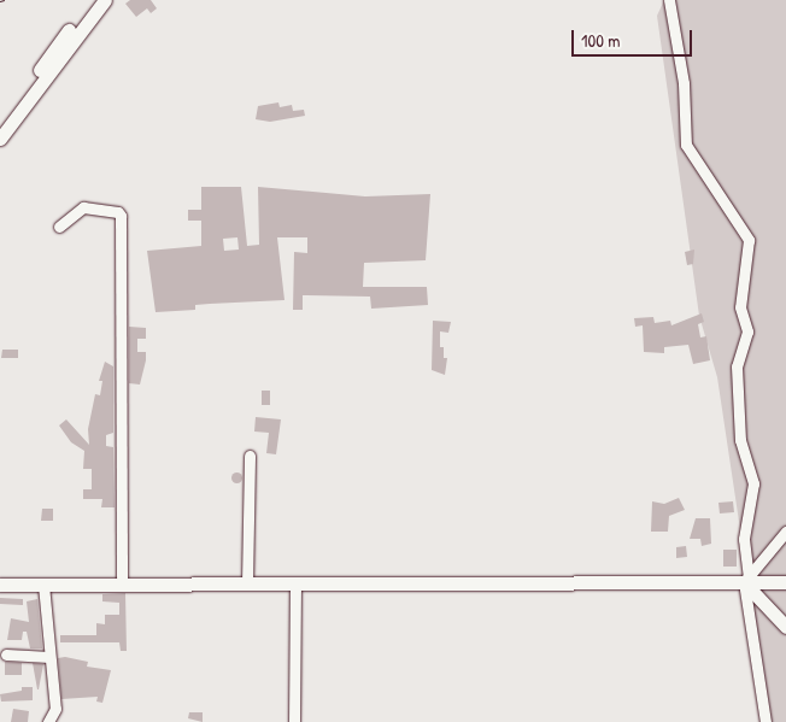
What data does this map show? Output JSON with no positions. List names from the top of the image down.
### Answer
{
  "scale_bar": "100 m"
}
